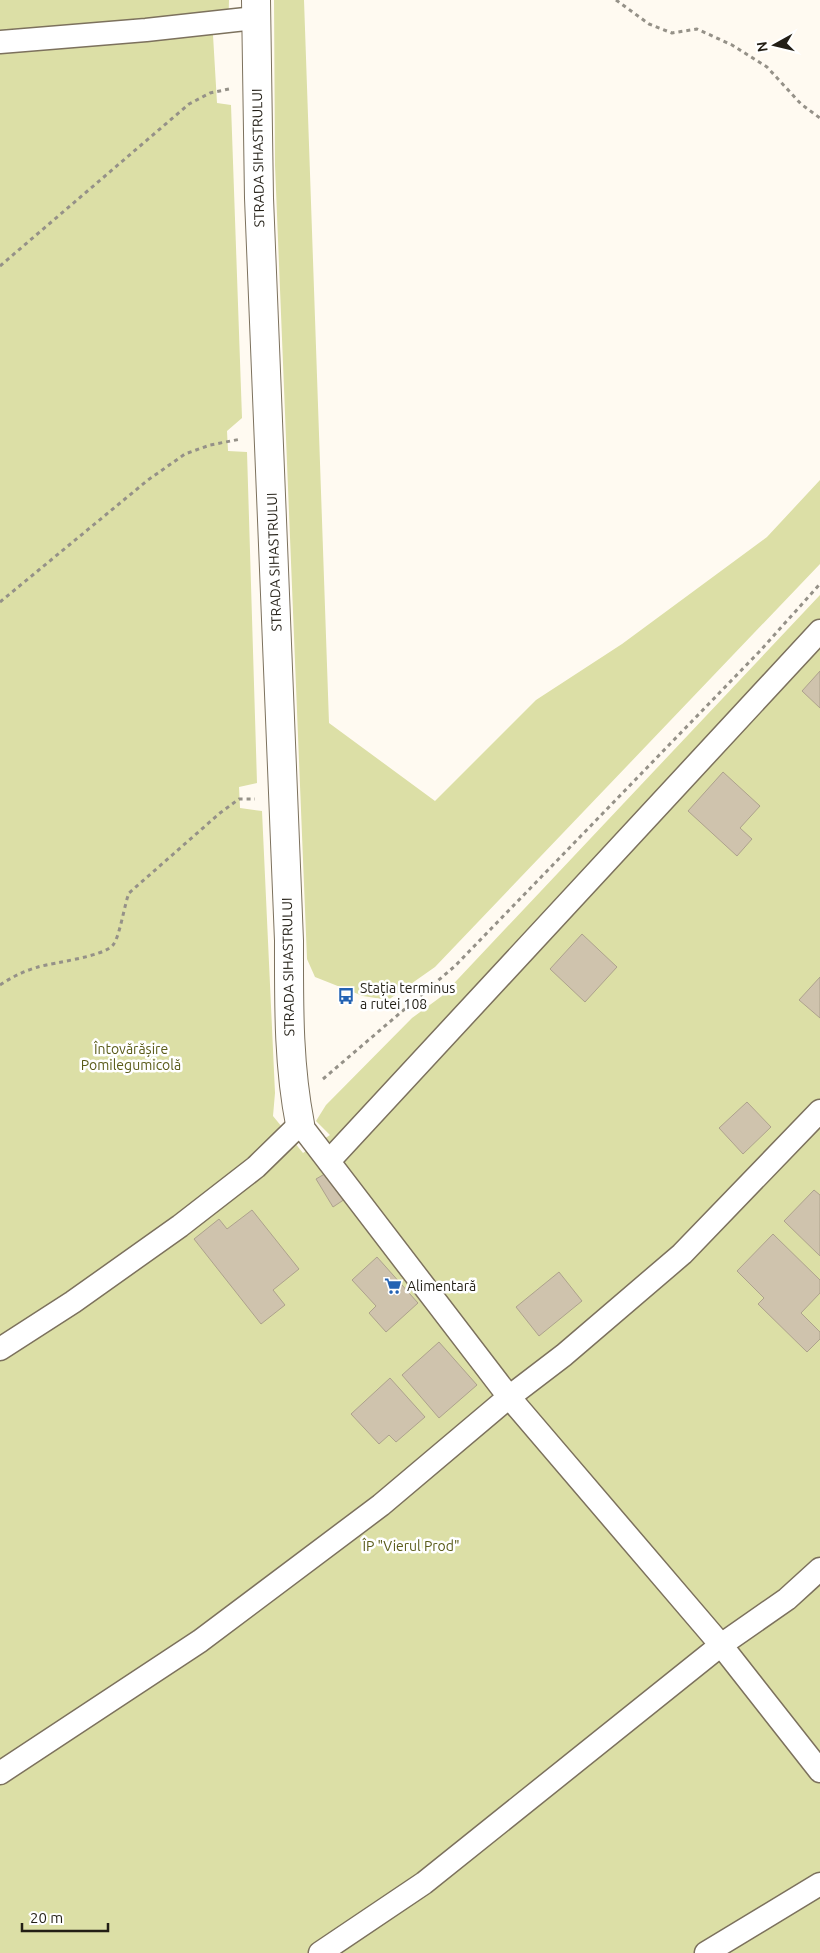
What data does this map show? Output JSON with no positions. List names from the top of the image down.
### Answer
{
  "streets": {
    "street": ["STRADA SIHASTRULUI"]
  },
  "parks": ["Întovărășire Pomilegumicolă", "ÎP \"Vierul Prod\""],
  "places": {
    "bus stop": ["Stația terminus a rutei 108"],
    "supermarket": ["Alimentară"]
  },
  "scale_bar": "20 m",
  "north": "left"
}
